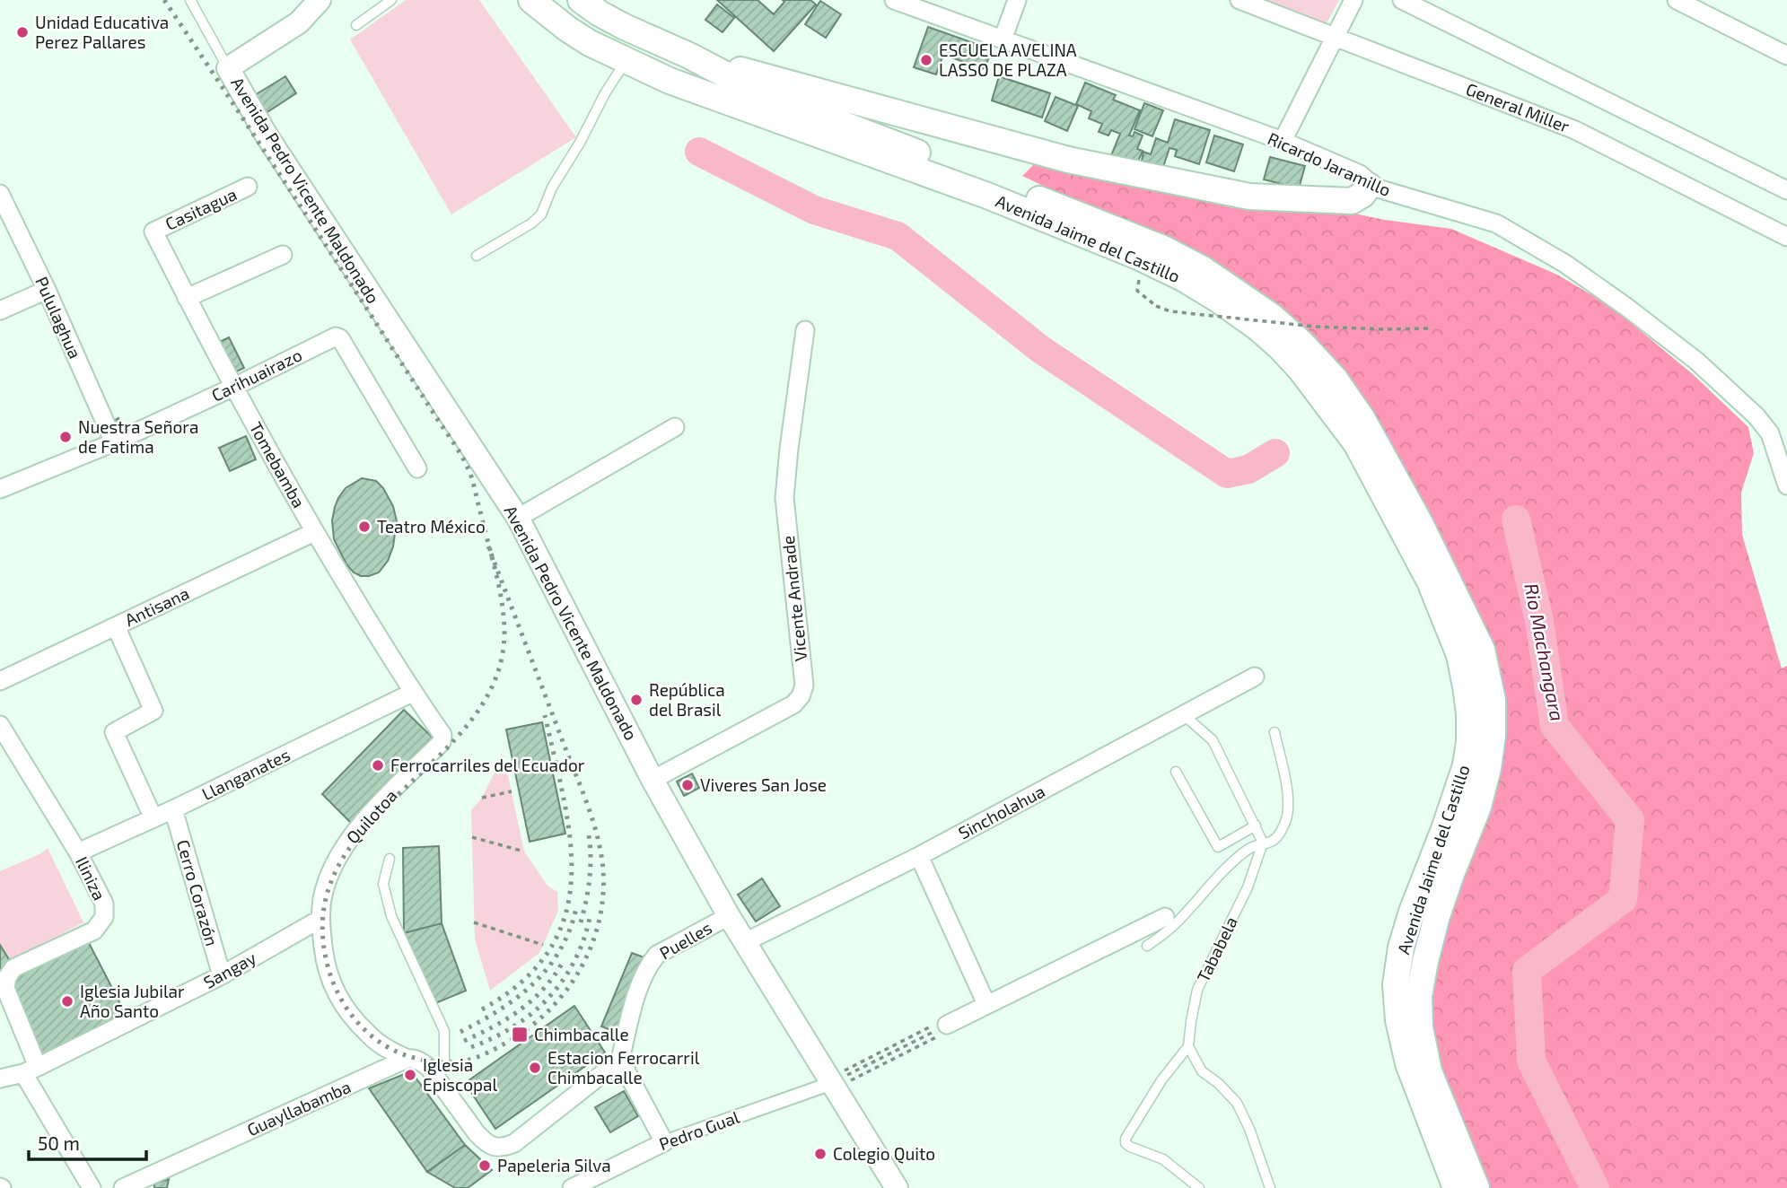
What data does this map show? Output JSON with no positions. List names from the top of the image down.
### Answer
{
  "streets": {
    "main road": ["Avenida Jaime del Castillo"],
    "street": [
      "General Miller",
      "Ricardo Jaramillo",
      "Avenida Pedro Vicente Maldonado",
      "Casitagua",
      "Pululaghua",
      "Carihuairazo",
      "Tomebamba",
      "Vicente Andrade",
      "Antisana",
      "Llanganates",
      "Sincholahua",
      "Quilotoa",
      "Iliniza",
      "Cerro Corazón",
      "Puelles",
      "Sangay",
      "Guayllabamba",
      "Pedro Gual"
    ],
    "lane": ["Tababela"]
  },
  "crossings": [
    ["Avenida Pedro Vicente Maldonado", "Vicente Andrade"],
    ["Avenida Pedro Vicente Maldonado", "Sincholahua"],
    ["Avenida Pedro Vicente Maldonado", "Puelles"],
    ["Avenida Pedro Vicente Maldonado", "Pedro Gual"],
    ["Casitagua", "Tomebamba"],
    ["Pululaghua", "Carihuairazo"],
    ["Carihuairazo", "Tomebamba"],
    ["Tomebamba", "Antisana"],
    ["Tomebamba", "Llanganates"],
    ["Tomebamba", "Quilotoa"],
    ["Llanganates", "Quilotoa"],
    ["Llanganates", "Iliniza"],
    ["Llanganates", "Cerro Corazón"],
    ["Quilotoa", "Puelles"],
    ["Quilotoa", "Sangay"],
    ["Quilotoa", "Guayllabamba"],
    ["Iliniza", "Sangay"],
    ["Cerro Corazón", "Sangay"]
  ],
  "water": ["Rio Machangara"],
  "places": {
    "other": [
      "Unidad Educativa Perez Pallares",
      "ESCUELA AVELINA LASSO DE PLAZA",
      "Nuestra Señora de Fatima",
      "Teatro México",
      "República del Brasil",
      "Ferrocarriles del Ecuador",
      "Viveres San Jose",
      "Iglesia Jubilar Año Santo",
      "Estacion Ferrocarril Chimbacalle",
      "Iglesia Episcopal",
      "Colegio Quito",
      "Papeleria Silva"
    ],
    "transit": ["Chimbacalle"]
  },
  "scale_bar": "50 m"
}
